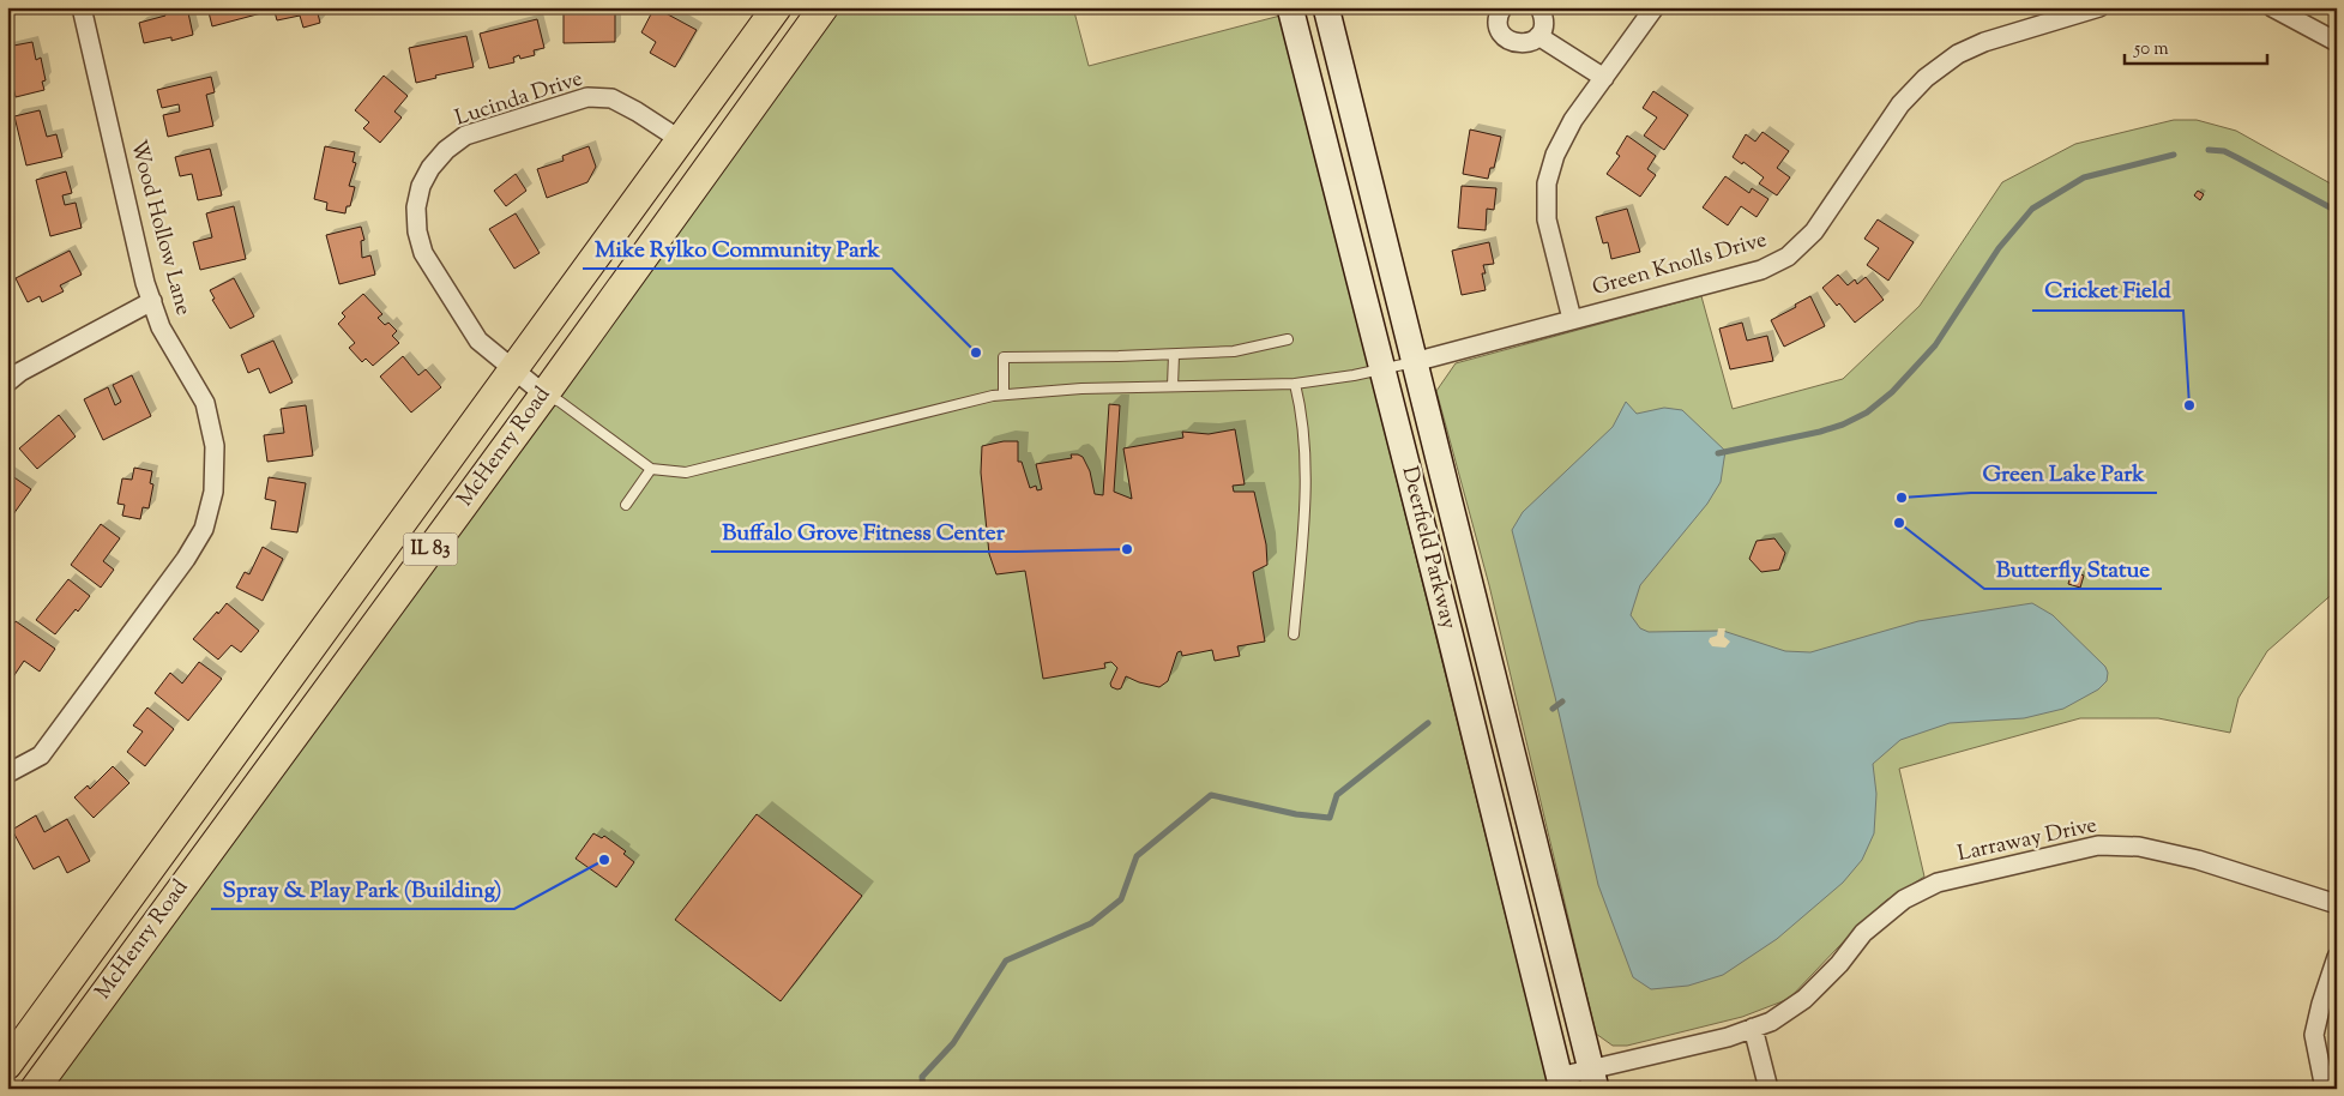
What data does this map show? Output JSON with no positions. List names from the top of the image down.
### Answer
{
  "streets": {
    "main road": ["McHenry Road", "Deerfield Parkway", "IL 83"],
    "street": [
      "Lucinda Drive",
      "Wood Hollow Lane",
      "Green Knolls Drive",
      "Larraway Drive"
    ]
  },
  "crossings": [
    ["Lucinda Drive", "McHenry Road"],
    ["Green Knolls Drive", "Deerfield Parkway"]
  ],
  "places": [
    "Mike Rylko Community Park",
    "Cricket Field",
    "Green Lake Park",
    "Butterfly Statue",
    "Buffalo Grove Fitness Center",
    "Spray & Play Park (Building)"
  ],
  "scale_bar": "50 m"
}
